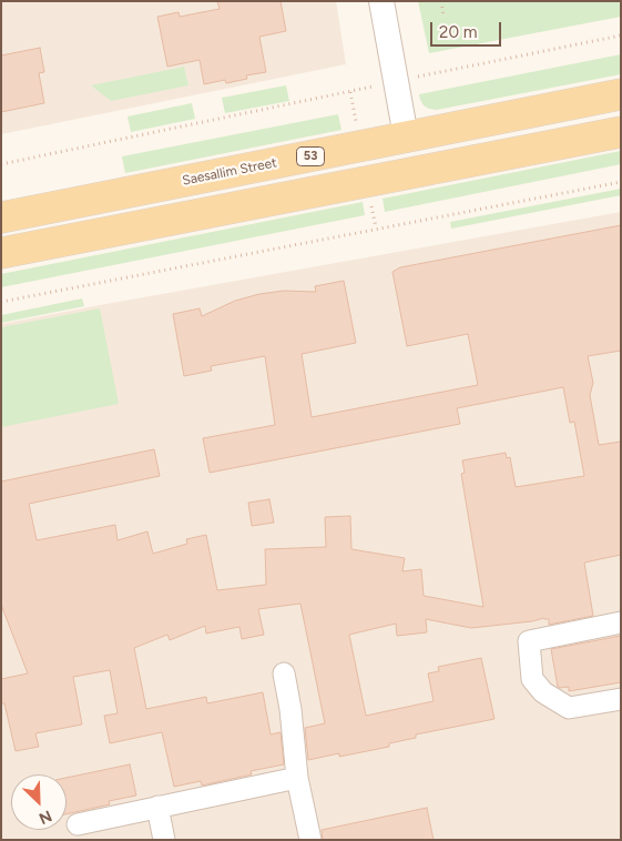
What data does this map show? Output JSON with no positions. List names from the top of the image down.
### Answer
{
  "streets": {
    "main road": ["53", "Saesallim Street"]
  },
  "scale_bar": "20 m",
  "north": "bottom right"
}
